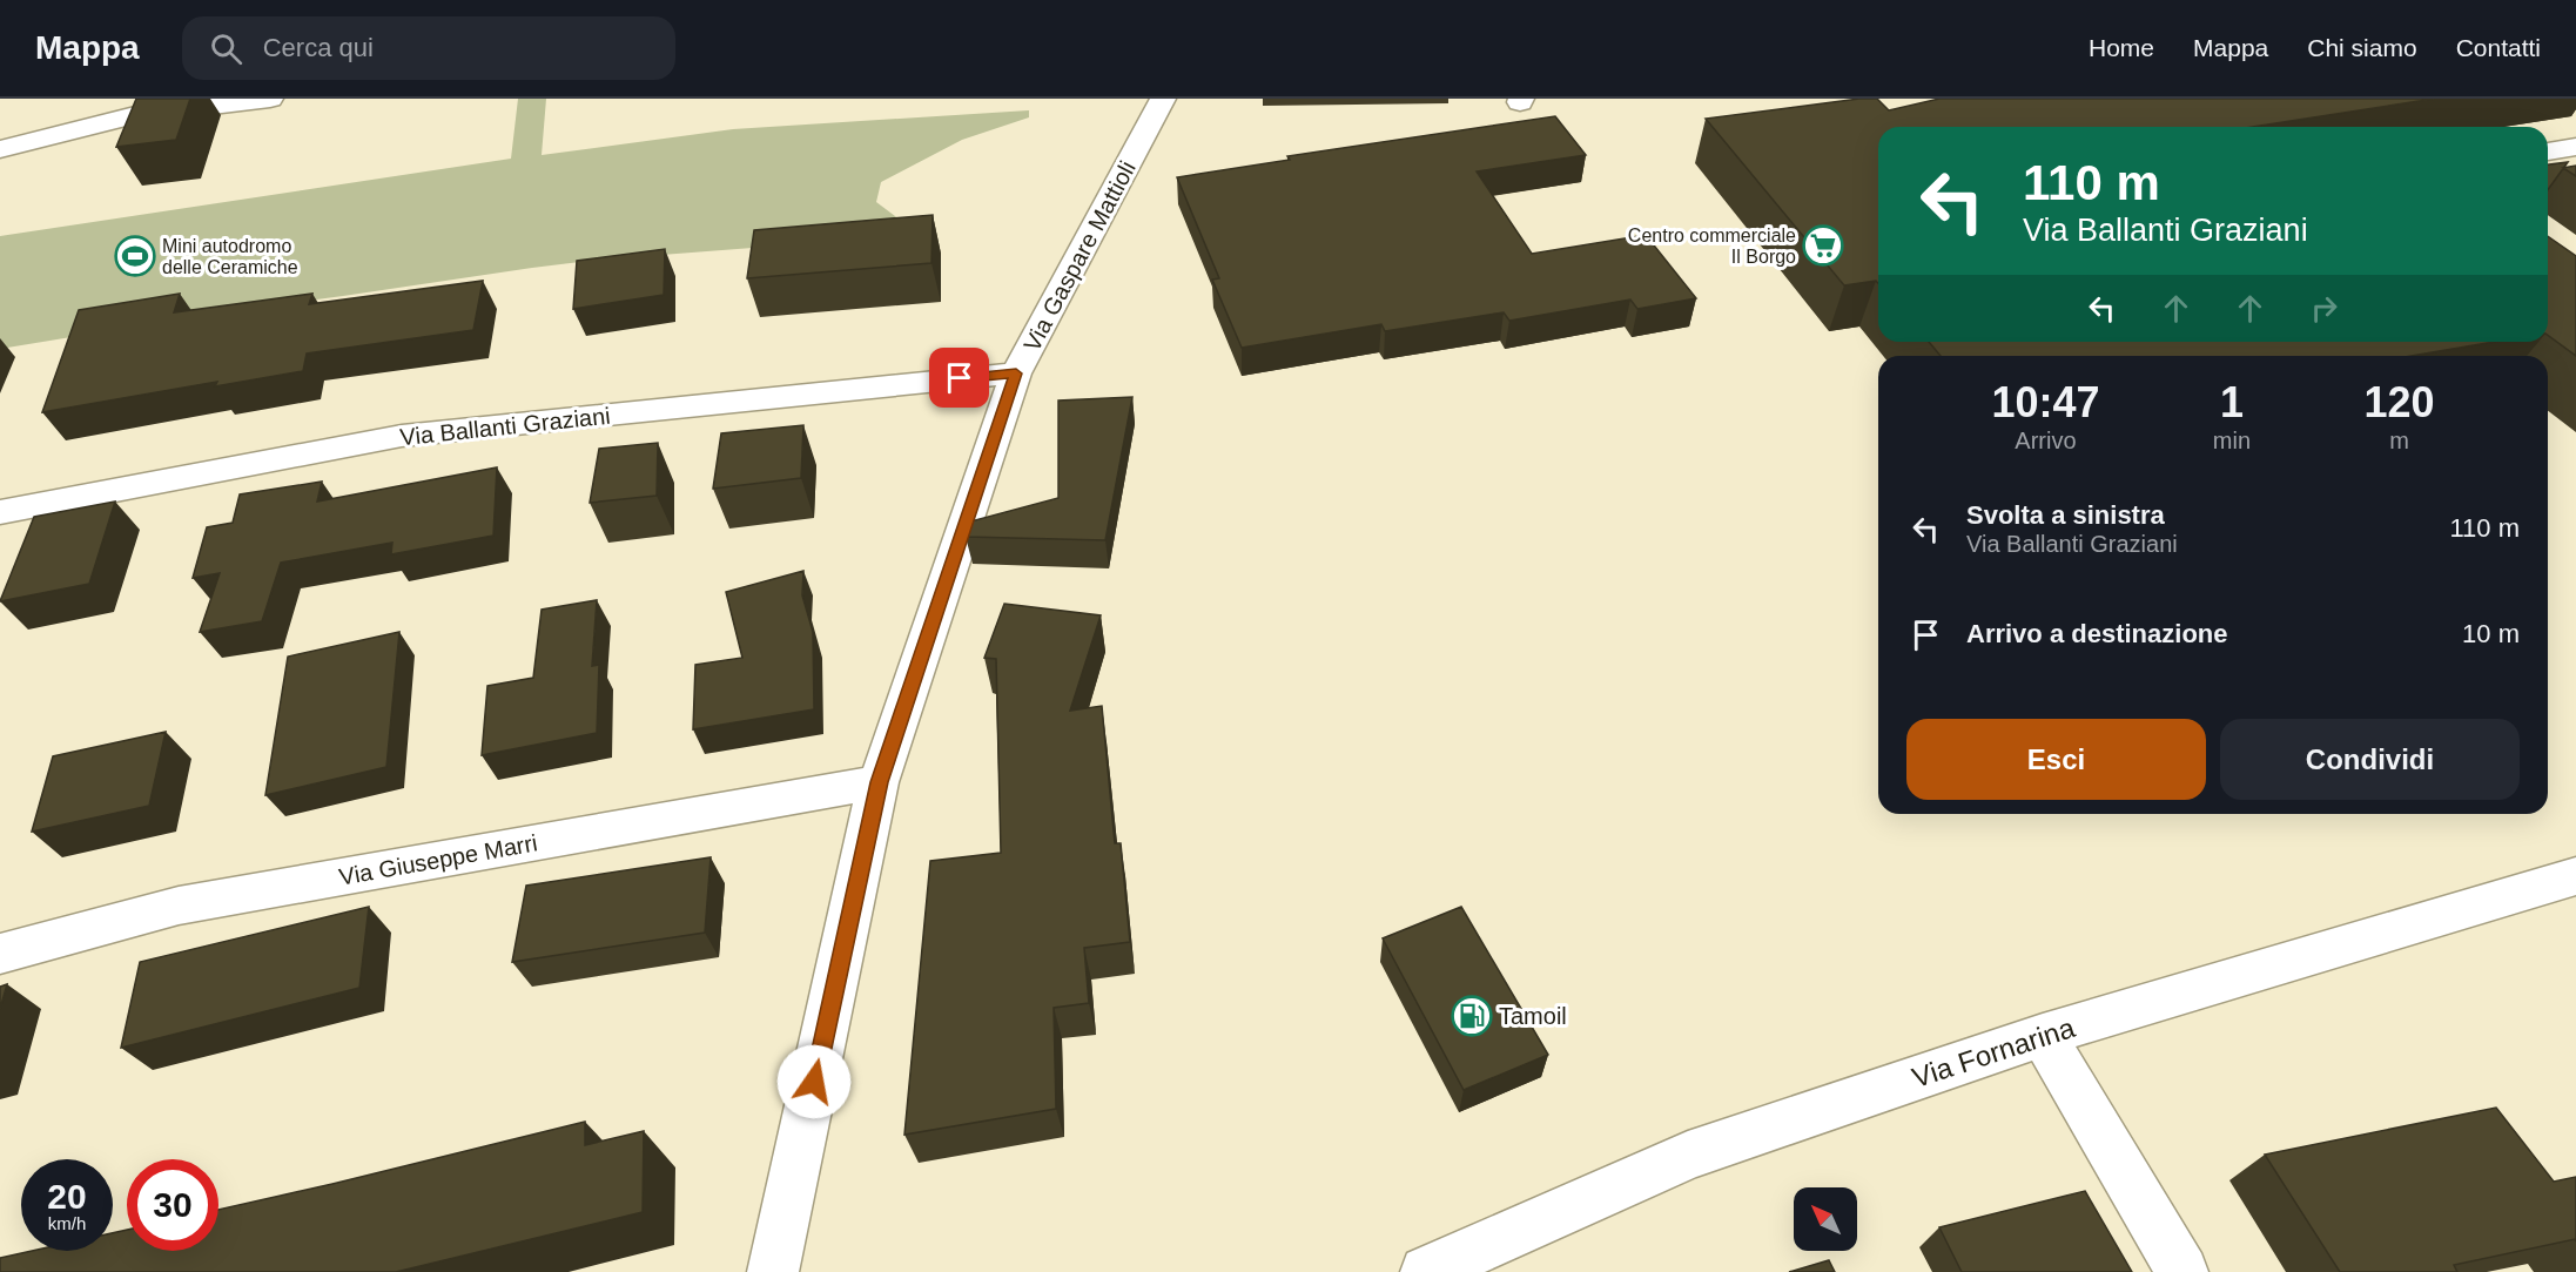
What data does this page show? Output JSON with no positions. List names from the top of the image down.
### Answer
{
  "streets": {
    "street": [
      "Via Gaspare Mattioli",
      "Via Ballanti Graziani",
      "Via Giuseppe Marri",
      "Via Fornarina"
    ]
  },
  "crossings": [
    ["Via Gaspare Mattioli", "Via Ballanti Graziani"],
    ["Via Gaspare Mattioli", "Via Giuseppe Marri"]
  ],
  "places": {
    "supermarket": ["Centro commerciale Il Borgo"],
    "sports": ["Mini autodromo delle Ceramiche"],
    "fuel station": ["Tamoil"]
  },
  "north": "top left",
  "page": {
    "header": "Mappa",
    "search": "Cerca qui",
    "nav": [
      "Home",
      "Mappa",
      "Chi siamo",
      "Contatti"
    ],
    "turn": ["110 m", "Via Ballanti Graziani"],
    "eta": [
      "10:47",
      "Arrivo",
      "1",
      "min",
      "120",
      "m"
    ],
    "list": [
      {
        "name": "Svolta a sinistra",
        "note": "Via Ballanti Graziani",
        "value": "110 m"
      },
      {
        "name": "Arrivo a destinazione",
        "value": "10 m"
      }
    ],
    "buttons": ["Esci", "Condividi"],
    "speed": "20 km/h",
    "limit": "30"
  }
}
